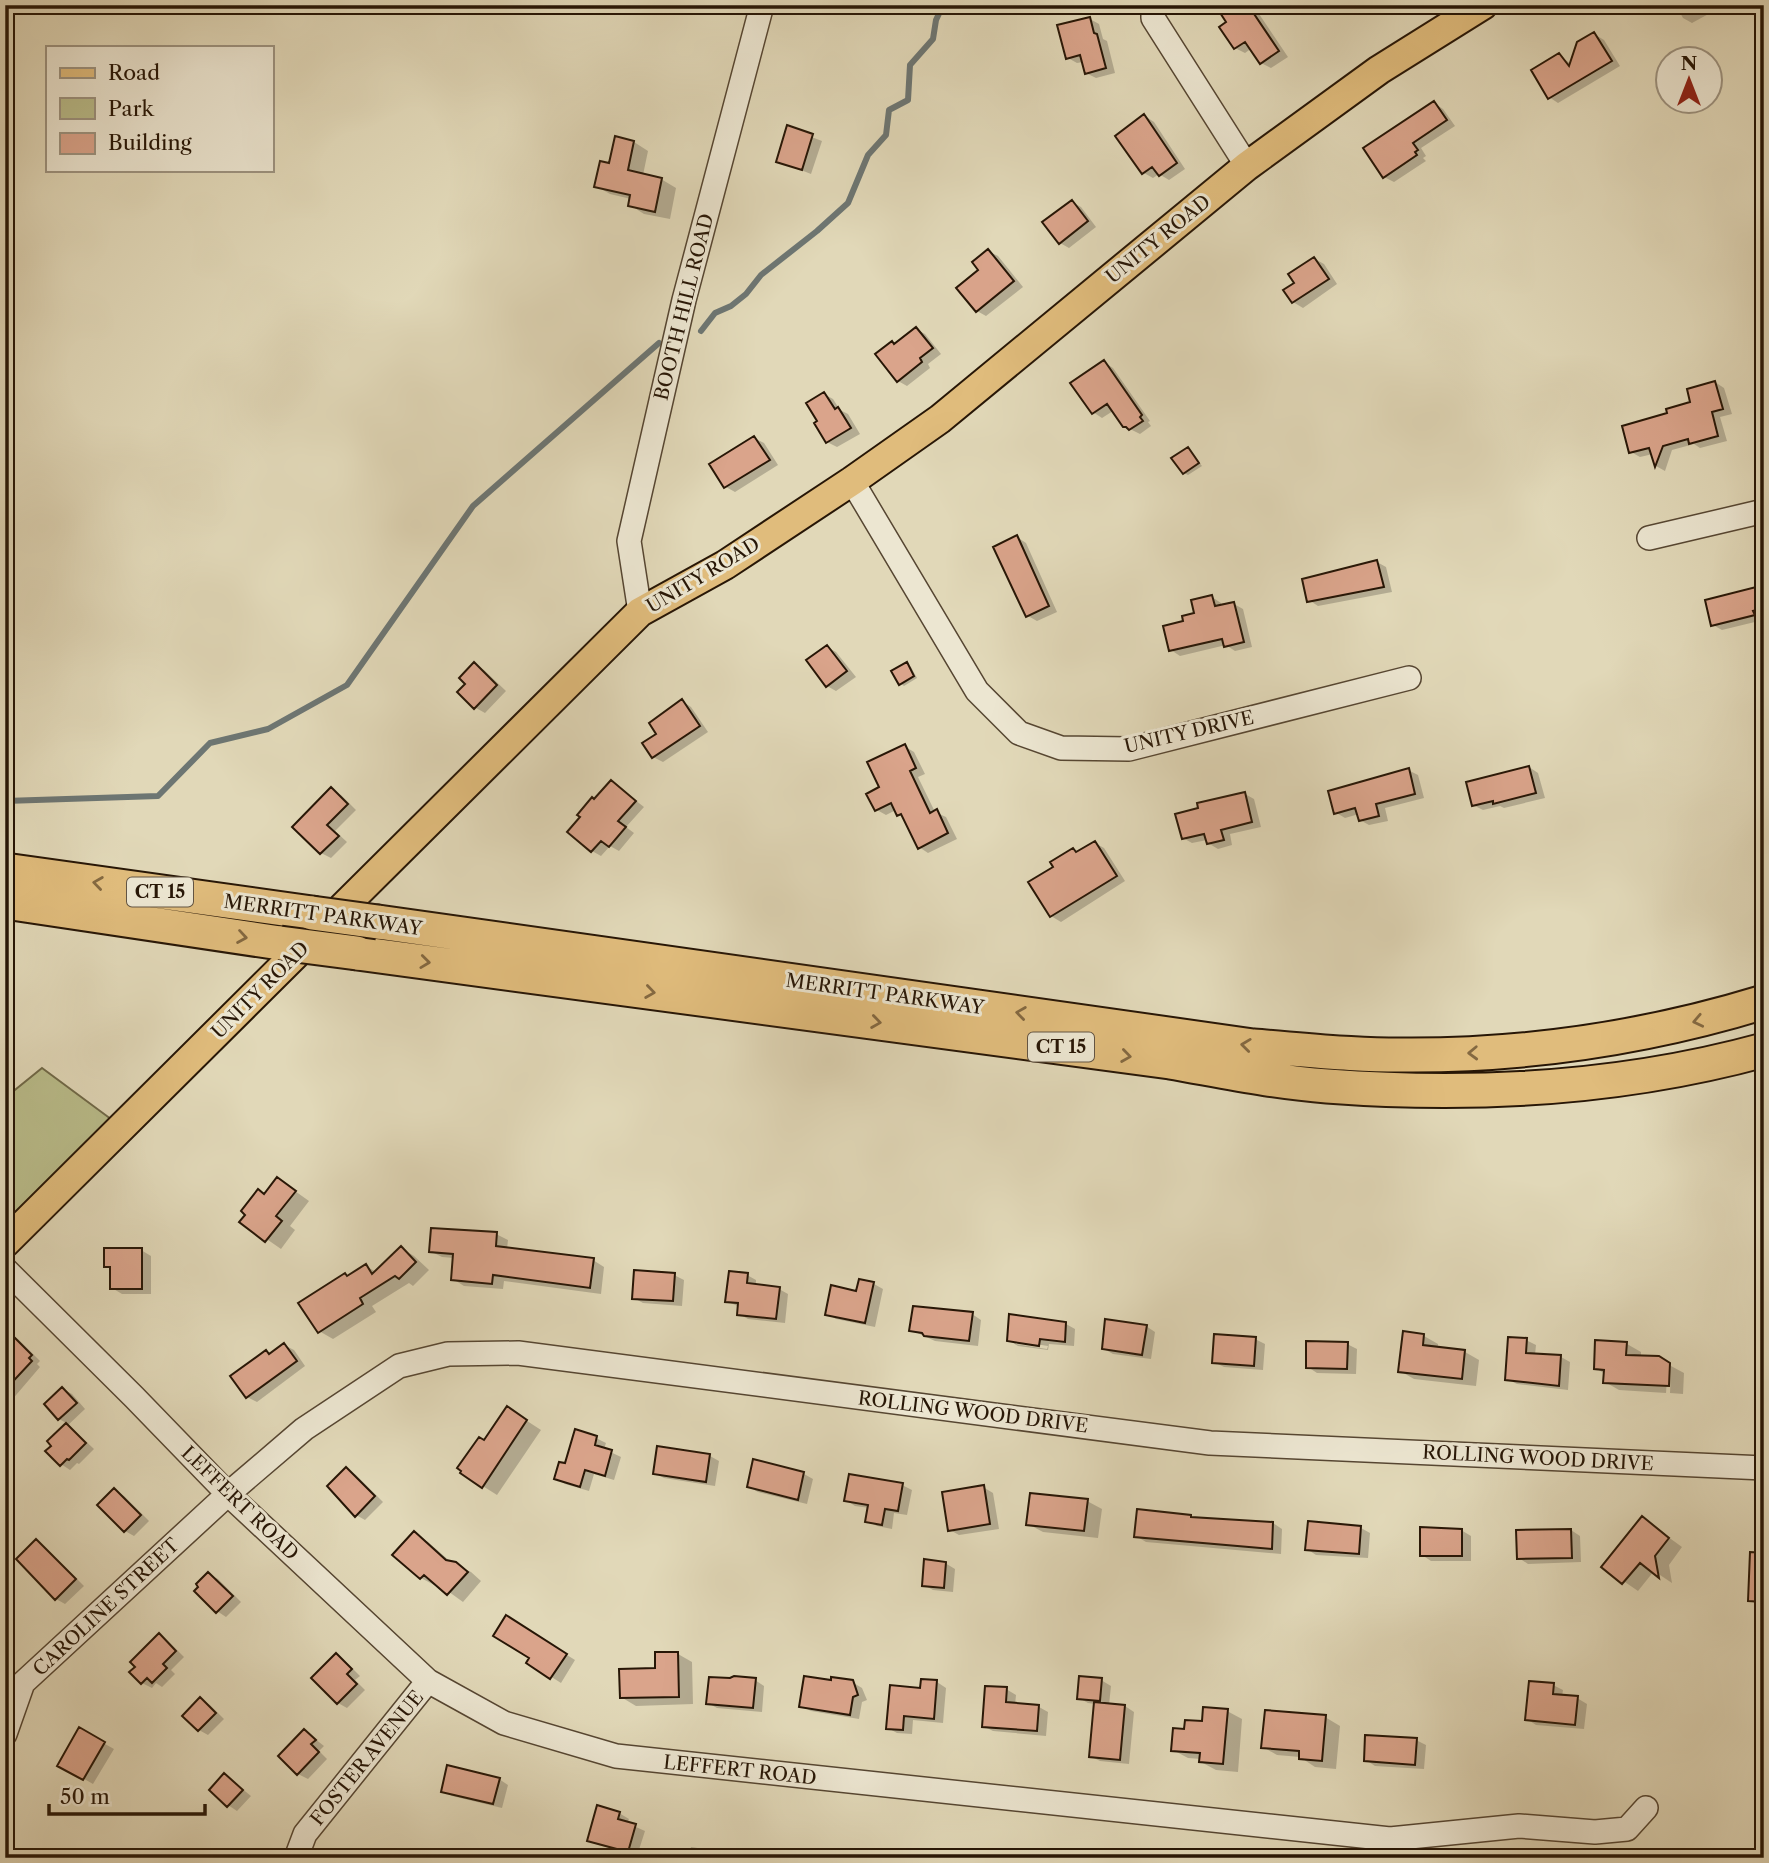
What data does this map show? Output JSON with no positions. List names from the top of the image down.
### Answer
{
  "streets": {
    "highway": ["CT 15", "MERRITT PARKWAY"],
    "main road": ["UNITY ROAD"],
    "street": [
      "BOOTH HILL ROAD",
      "UNITY DRIVE",
      "ROLLING WOOD DRIVE",
      "LEFFERT ROAD",
      "CAROLINE STREET",
      "FOSTER AVENUE"
    ]
  },
  "crossings": [
    ["UNITY ROAD", "BOOTH HILL ROAD"],
    ["UNITY ROAD", "UNITY DRIVE"],
    ["ROLLING WOOD DRIVE", "LEFFERT ROAD"],
    ["ROLLING WOOD DRIVE", "CAROLINE STREET"],
    ["LEFFERT ROAD", "CAROLINE STREET"],
    ["LEFFERT ROAD", "FOSTER AVENUE"]
  ],
  "legend": ["Road", "Park", "Building"],
  "scale_bar": "50 m",
  "north": "top"
}
